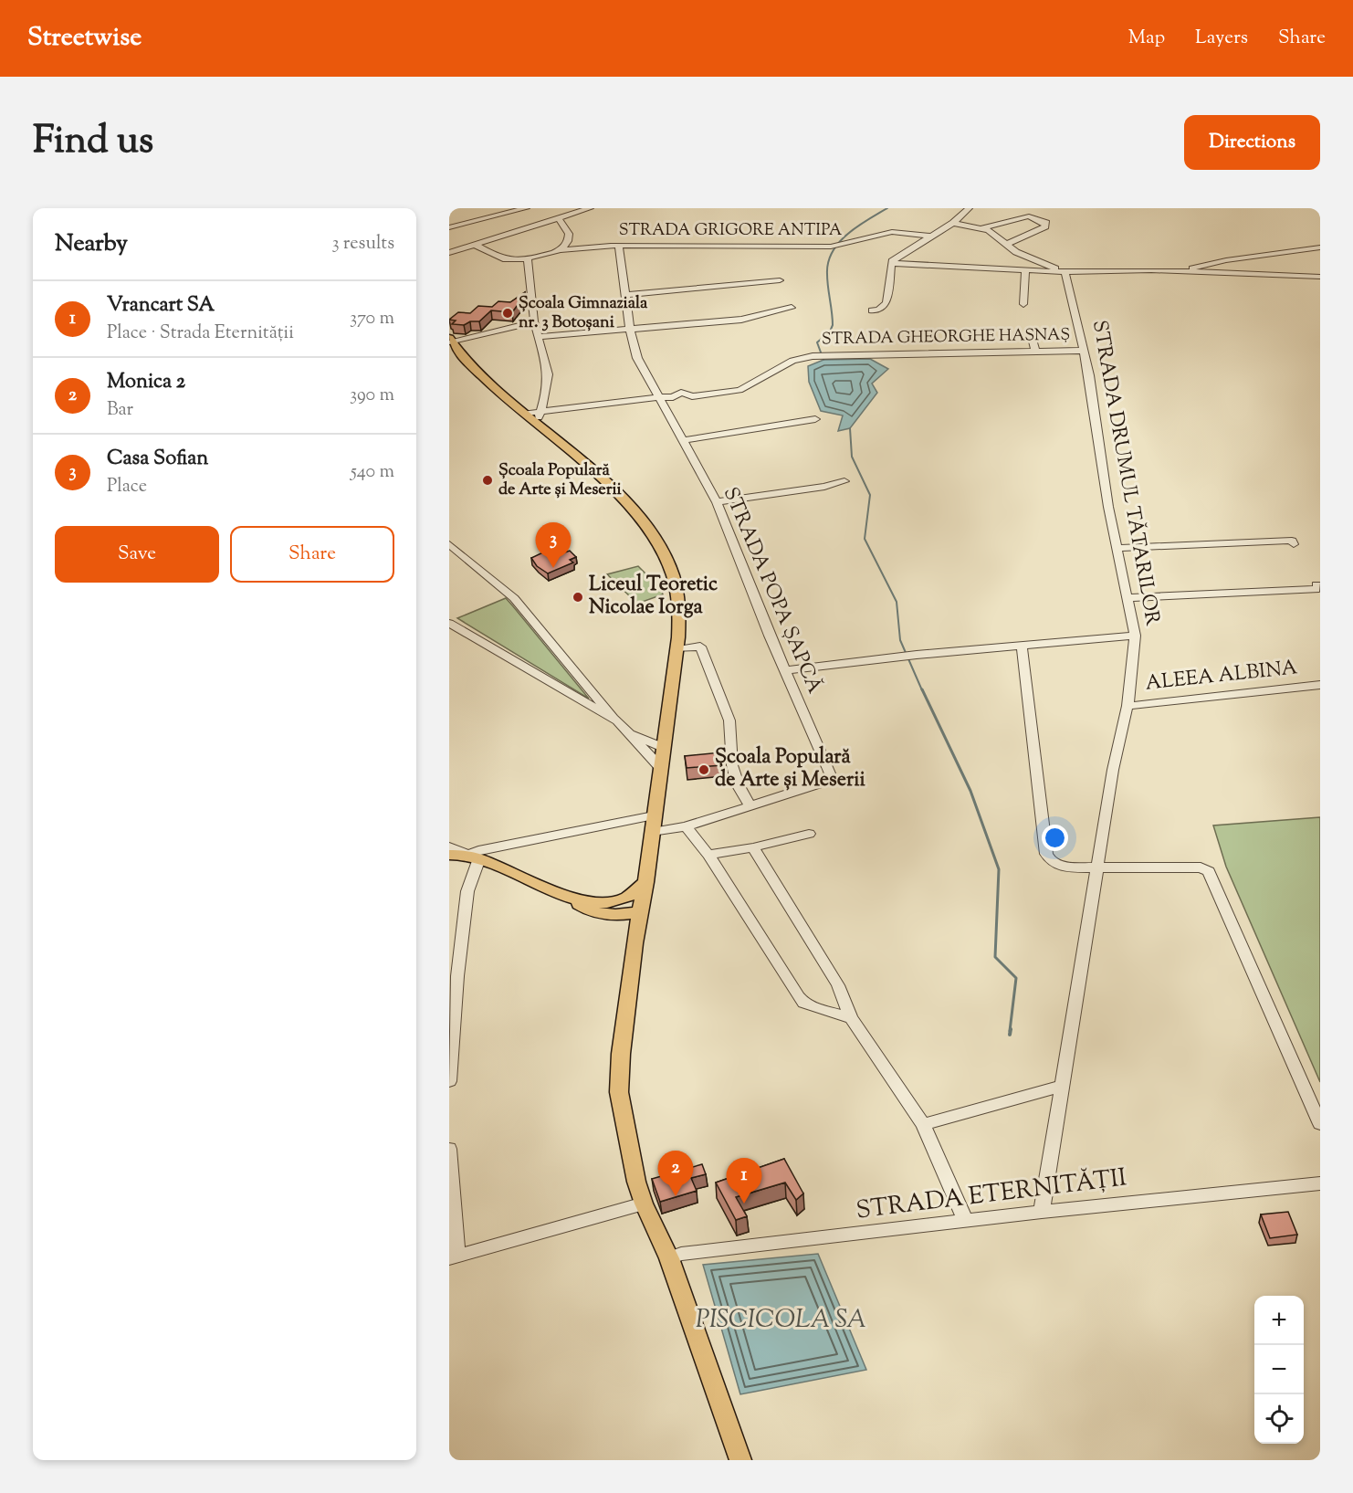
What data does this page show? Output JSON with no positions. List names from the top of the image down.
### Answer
{
  "streets": {
    "street": [
      "STRADA GRIGORE ANTIPA",
      "STRADA GHEORGHE HASNAȘ",
      "STRADA DRUMUL TĂTARILOR",
      "STRADA POPA ȘAPCĂ",
      "ALEEA ALBINA",
      "STRADA ETERNITĂȚII"
    ]
  },
  "crossings": [
    ["STRADA GRIGORE ANTIPA", "STRADA POPA ȘAPCĂ"],
    ["STRADA GHEORGHE HASNAȘ", "STRADA DRUMUL TĂTARILOR"],
    ["STRADA GHEORGHE HASNAȘ", "STRADA POPA ȘAPCĂ"],
    ["STRADA DRUMUL TĂTARILOR", "ALEEA ALBINA"],
    ["STRADA DRUMUL TĂTARILOR", "STRADA ETERNITĂȚII"]
  ],
  "water": ["PISCICOLA SA"],
  "places": [
    "Școala Gimnaziala nr. 3 Botoșani",
    "Școala Populară de Arte și Meserii",
    "Liceul Teoretic Nicolae Iorga",
    "Şcoala Populară de Arte şi Meserii"
  ],
  "page": {
    "header": "Streetwise",
    "nav": ["Map", "Layers", "Share"],
    "title": "Find us",
    "buttons": [
      "Directions",
      ["Save", "Share"]
    ],
    "heading": ["Nearby", "3 results"],
    "list": [
      {
        "mark": "1",
        "name": "Vrancart SA",
        "note": "Place · Strada Eternității",
        "value": "370 m"
      },
      {
        "mark": "2",
        "name": "Monica 2",
        "note": "Bar",
        "value": "390 m"
      },
      {
        "mark": "3",
        "name": "Casa Sofian",
        "note": "Place",
        "value": "540 m"
      }
    ],
    "pins": ["3", "2", "1"],
    "map_buttons": ["+", "−"]
  }
}
